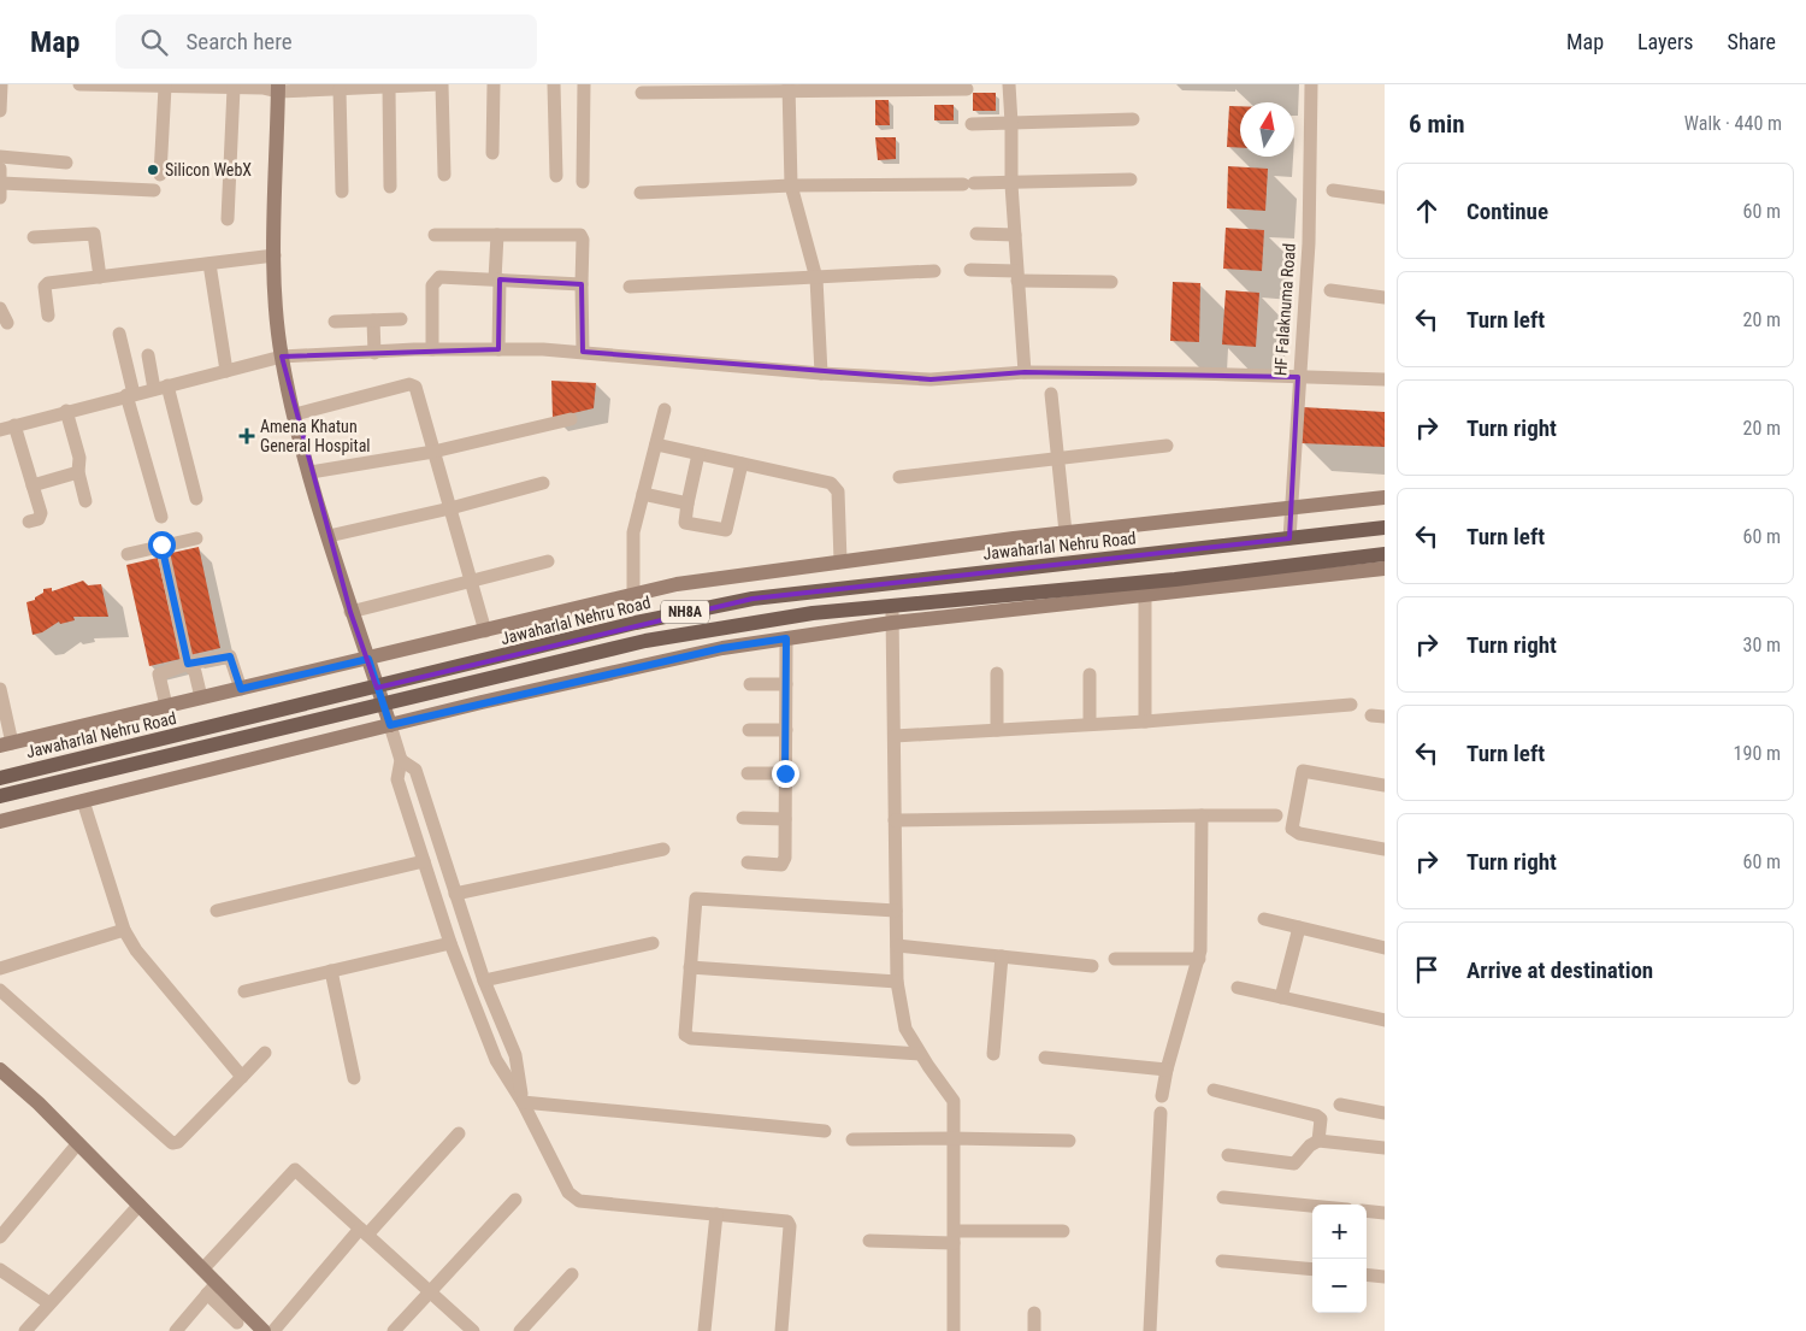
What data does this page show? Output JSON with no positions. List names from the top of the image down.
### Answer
{
  "streets": {
    "main road": ["Jawaharlal Nehru Road", "NH8A"],
    "street": ["HF Falaknuma Road"]
  },
  "crossings": [
    ["HF Falaknuma Road", "Jawaharlal Nehru Road"]
  ],
  "places": {
    "other": ["Silicon WebX"],
    "health": ["Amena Khatun General Hospital"]
  },
  "north": "top",
  "page": {
    "header": "Map",
    "search": "Search here",
    "nav": ["Map", "Layers", "Share"],
    "heading": ["6 min", "Walk · 440 m"],
    "list": [
      ["Continue", "60 m"],
      ["Turn left", "20 m"],
      ["Turn right", "20 m"],
      ["Turn left", "60 m"],
      ["Turn right", "30 m"],
      ["Turn left", "190 m"],
      ["Turn right", "60 m"],
      "Arrive at destination"
    ],
    "map_buttons": ["+", "−"]
  }
}
